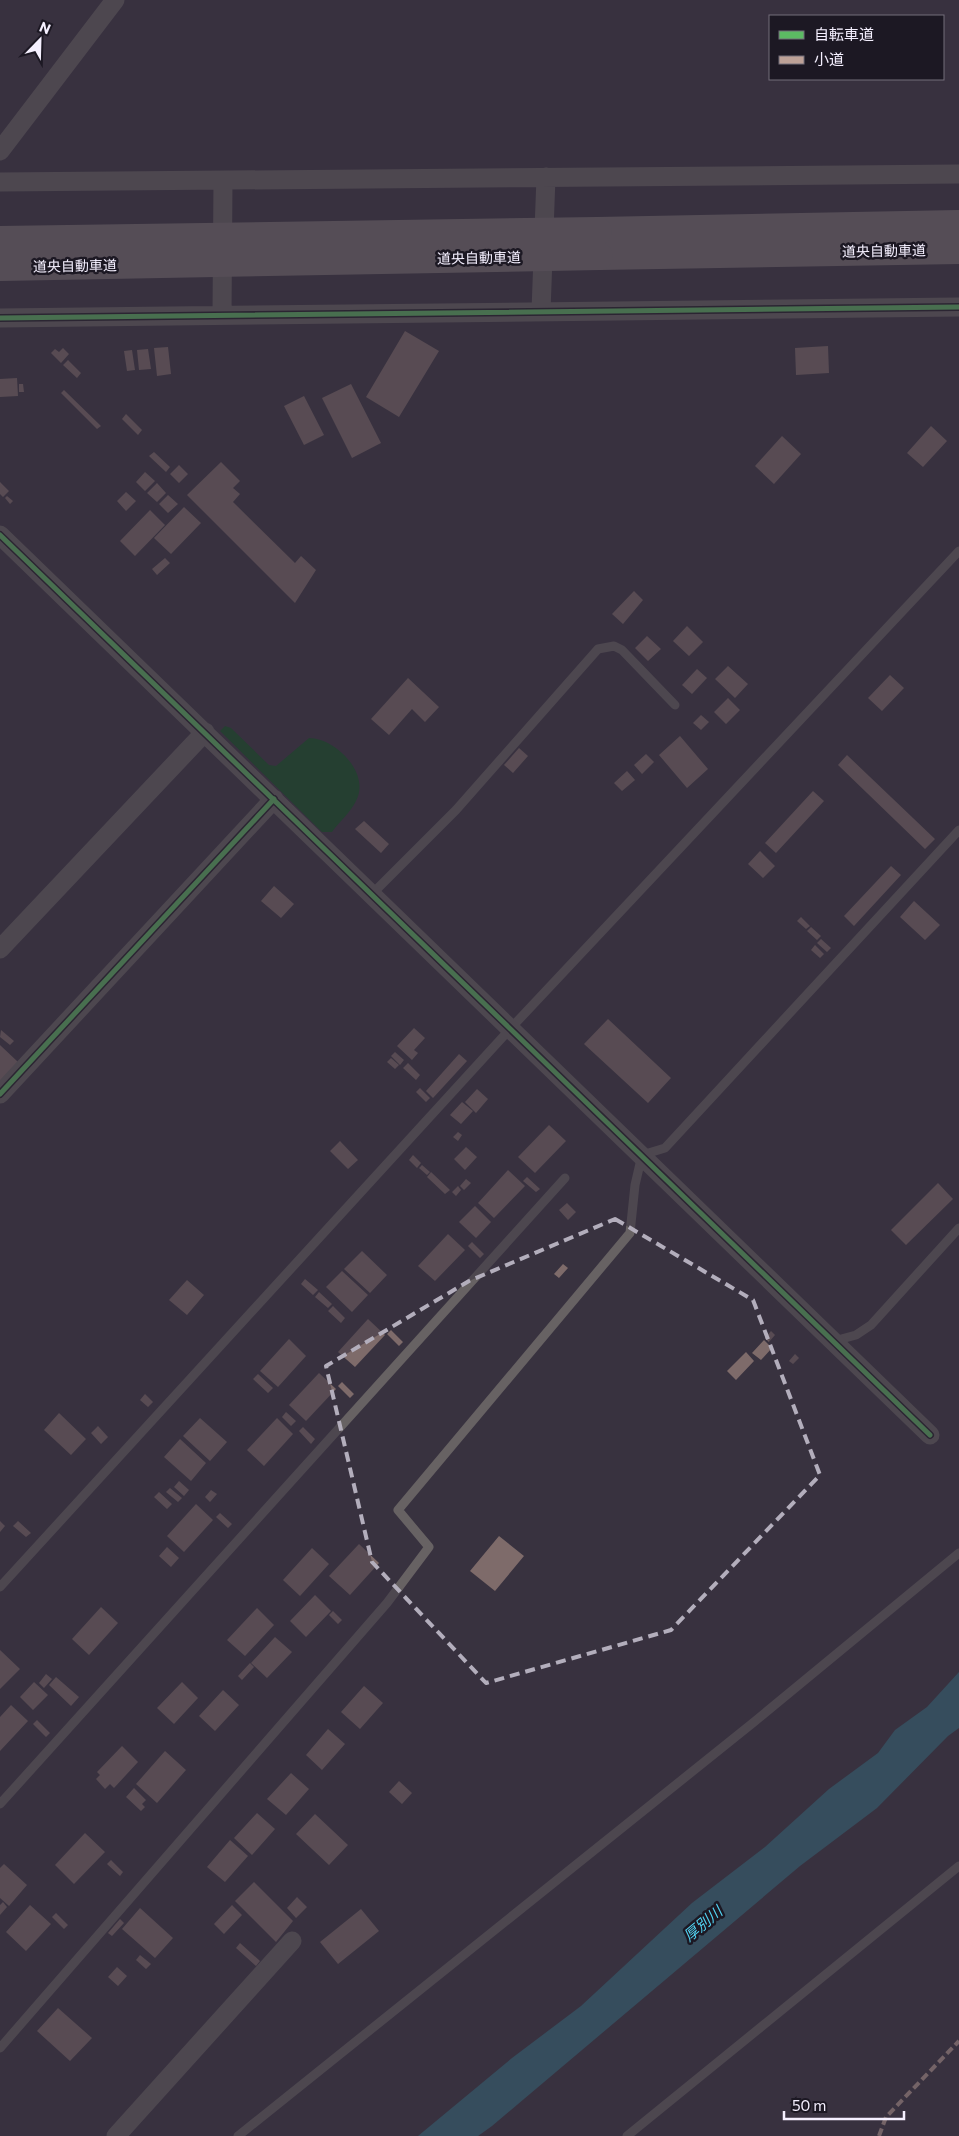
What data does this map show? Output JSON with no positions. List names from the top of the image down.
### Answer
{
  "streets": {
    "highway": ["道央自動車道"]
  },
  "water": ["厚別川"],
  "legend": ["自転車道", "小道"],
  "scale_bar": "50 m",
  "north": "top right"
}
